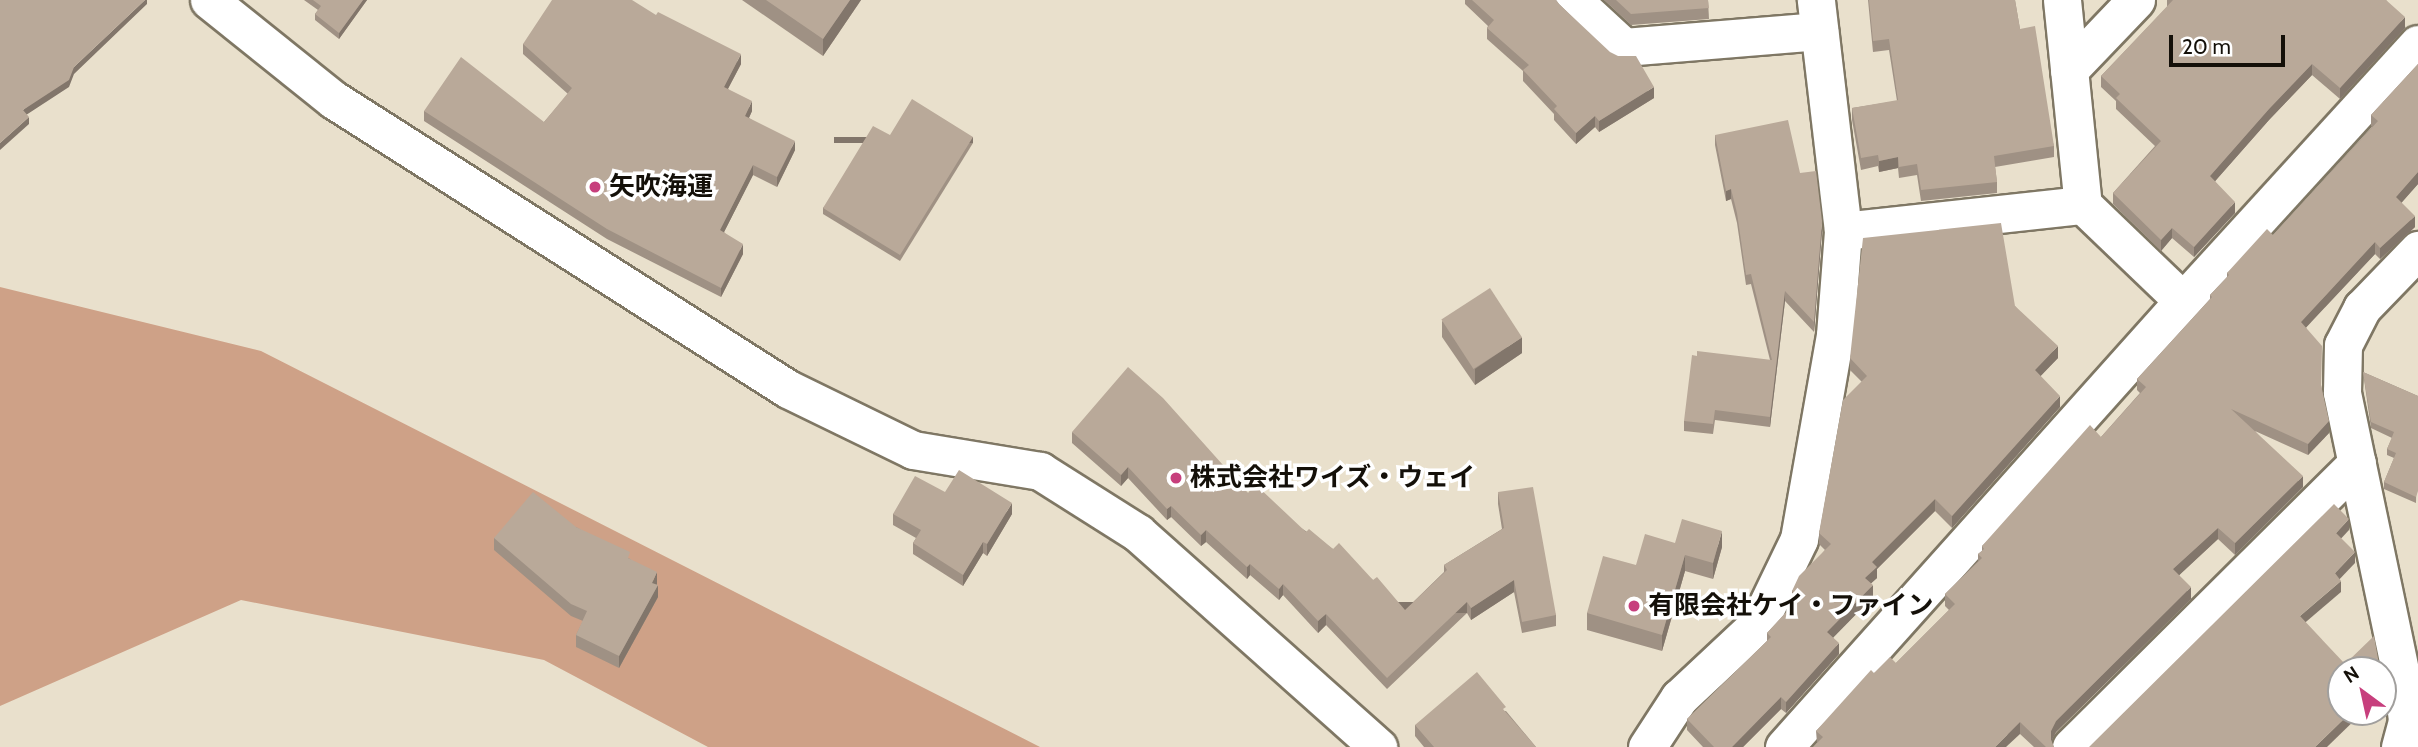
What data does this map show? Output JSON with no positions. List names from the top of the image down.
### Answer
{
  "places": ["矢吹海運", "株式会社ワイズ・ウェイ", "有限会社ケイ・ファイン"],
  "scale_bar": "20 m",
  "north": "top left"
}
